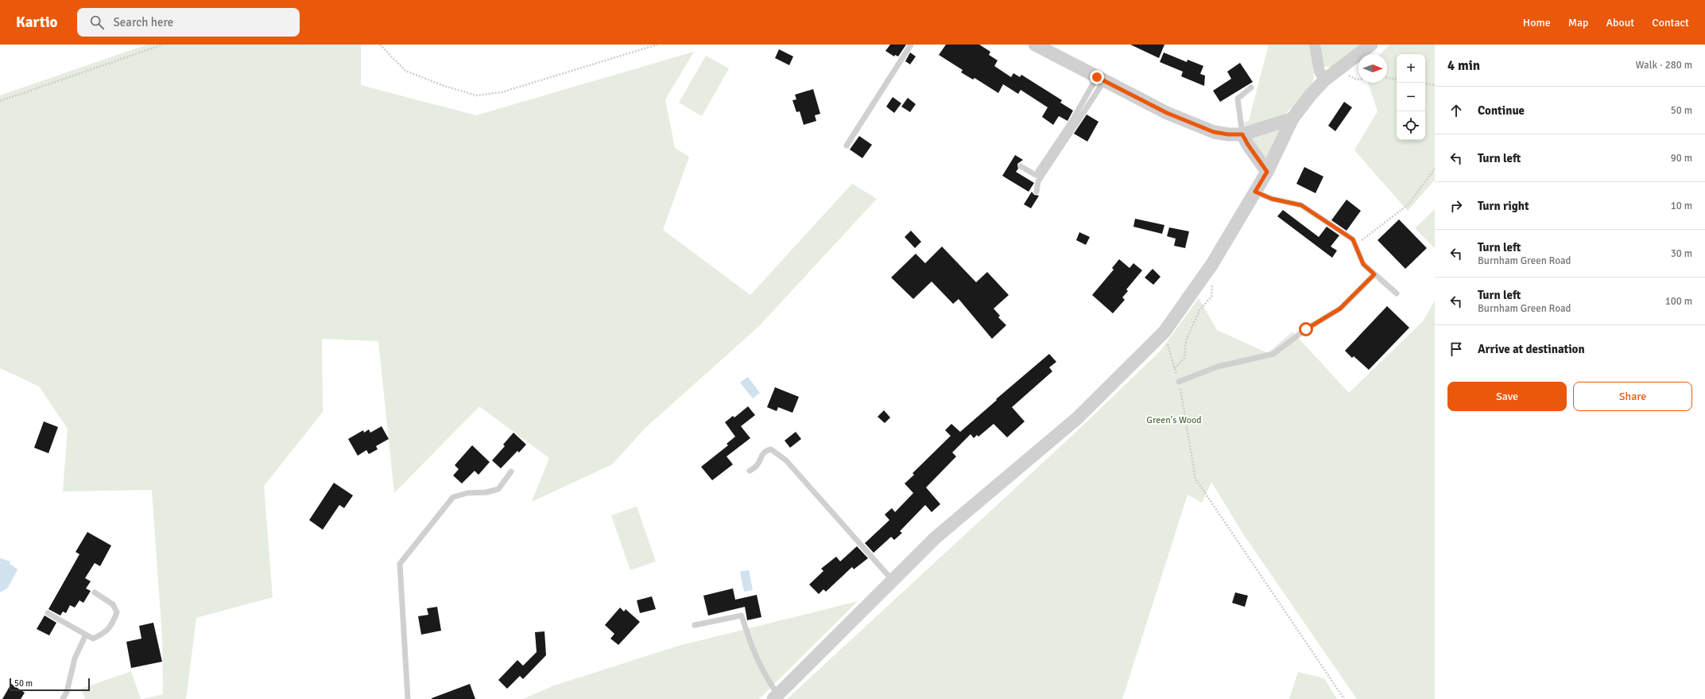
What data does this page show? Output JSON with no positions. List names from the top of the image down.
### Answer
{
  "parks": ["Green's Wood"],
  "scale_bar": "50 m",
  "north": "right",
  "page": {
    "header": "Kartio",
    "search": "Search here",
    "nav": [
      "Home",
      "Map",
      "About",
      "Contact"
    ],
    "heading": ["4 min", "Walk · 280 m"],
    "map_buttons": ["+", "−"],
    "list": [
      ["Continue", "50 m"],
      ["Turn left", "90 m"],
      ["Turn right", "10 m"],
      ["Turn left", "Burnham Green Road", "30 m"],
      ["Turn left", "Burnham Green Road", "100 m"],
      "Arrive at destination"
    ],
    "buttons": ["Save", "Share"],
    "scale": "50 m"
  }
}
